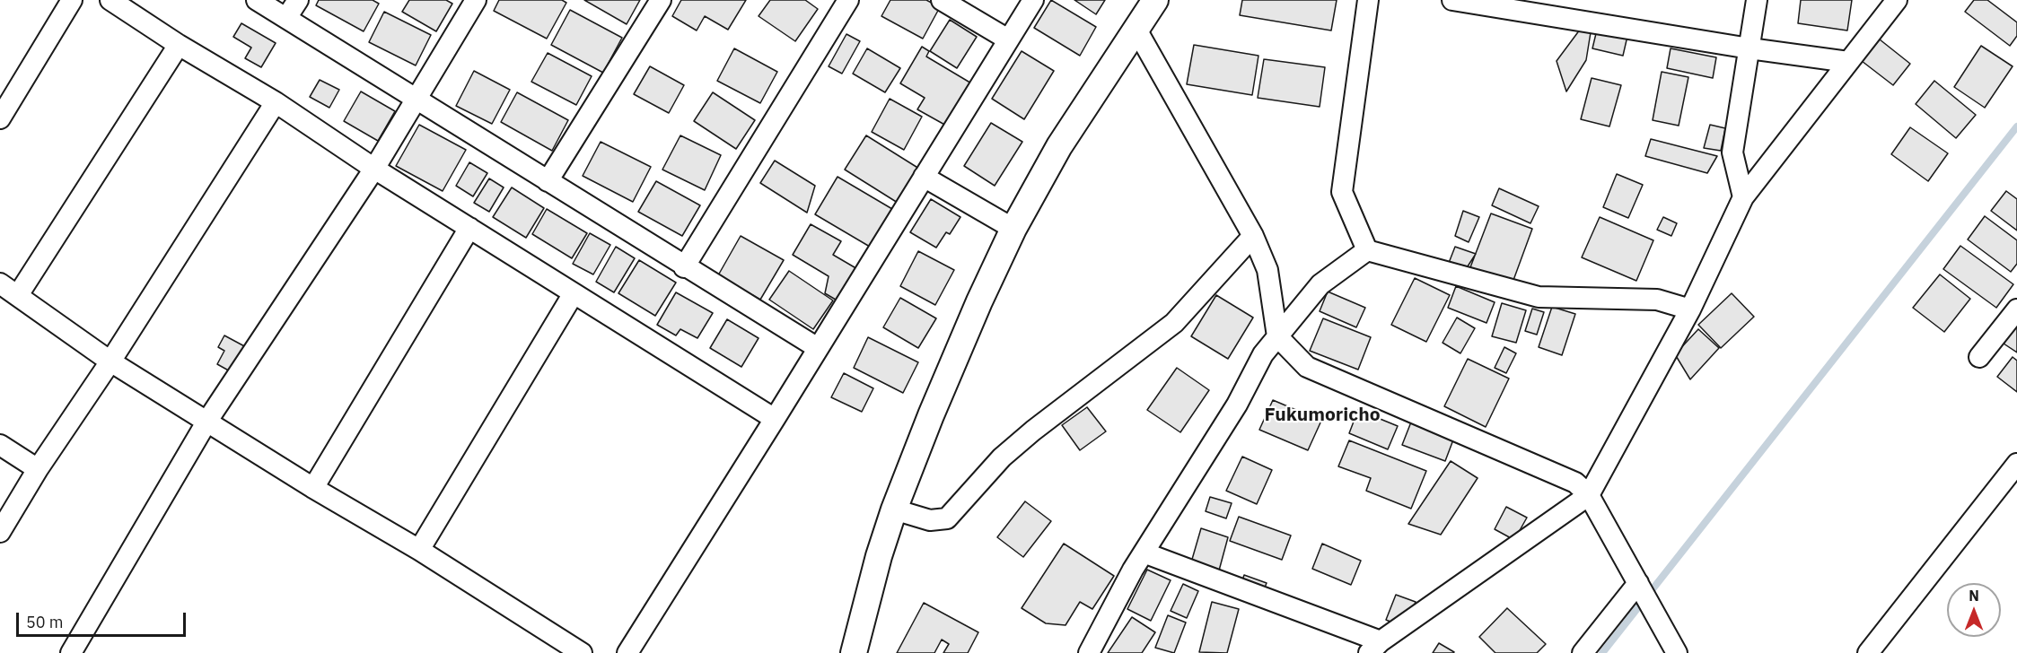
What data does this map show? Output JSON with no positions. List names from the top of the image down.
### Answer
{
  "districts": ["Fukumoricho"],
  "scale_bar": "50 m",
  "north": "top"
}
